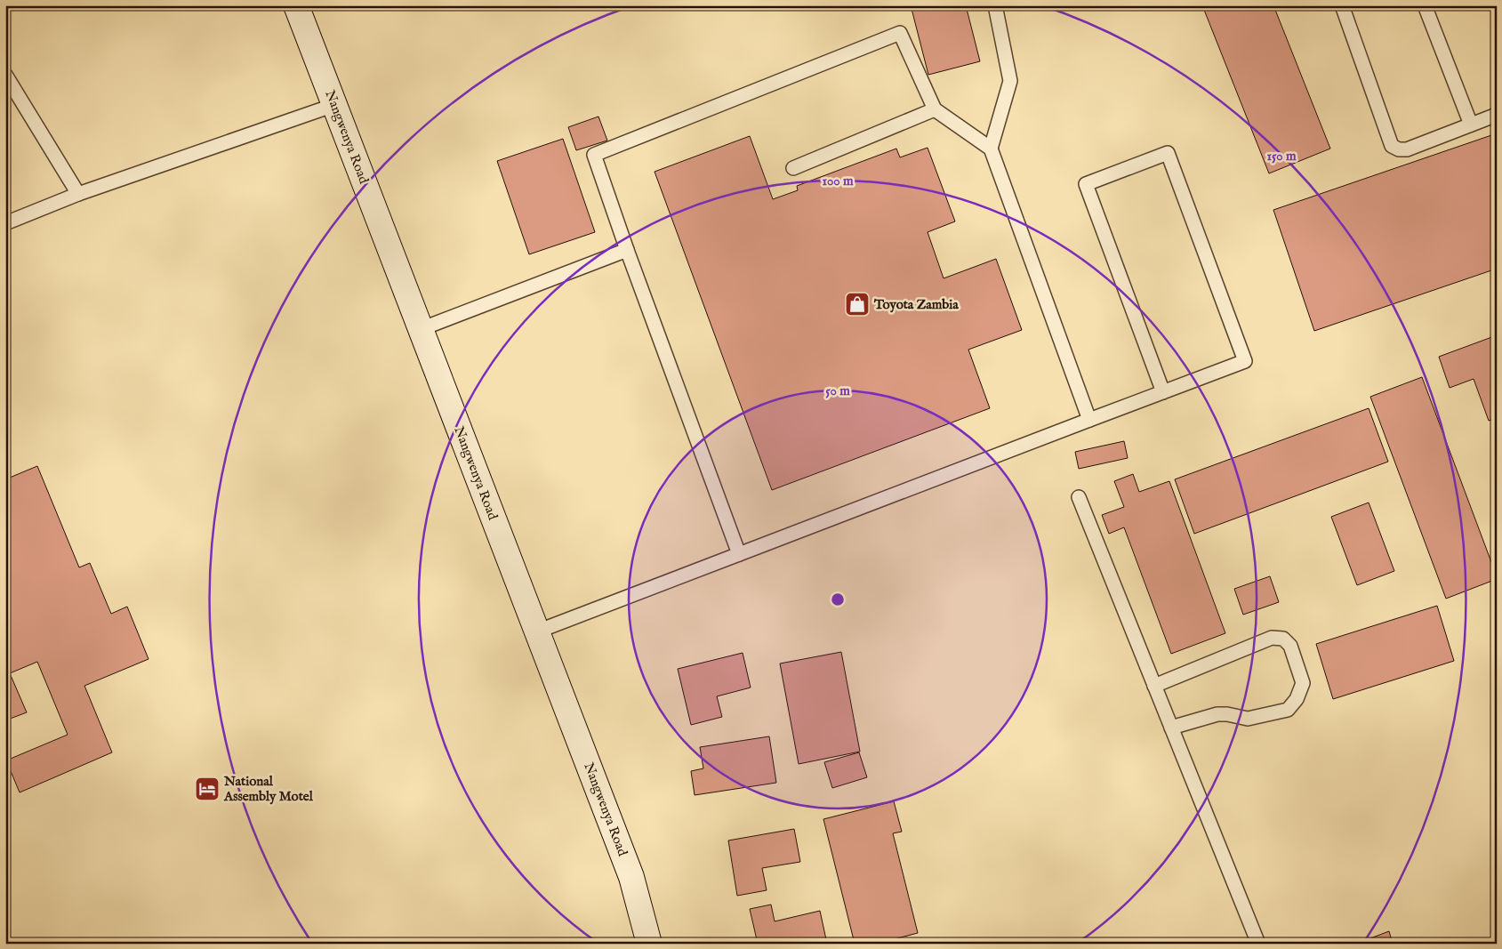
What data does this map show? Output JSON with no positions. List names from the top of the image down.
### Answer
{
  "streets": {
    "main road": ["Nangwenya Road"]
  },
  "places": {
    "shop": ["Toyota Zambia"],
    "hotel": ["National Assembly Motel"]
  },
  "rings": ["150 m", "100 m", "50 m"]
}
